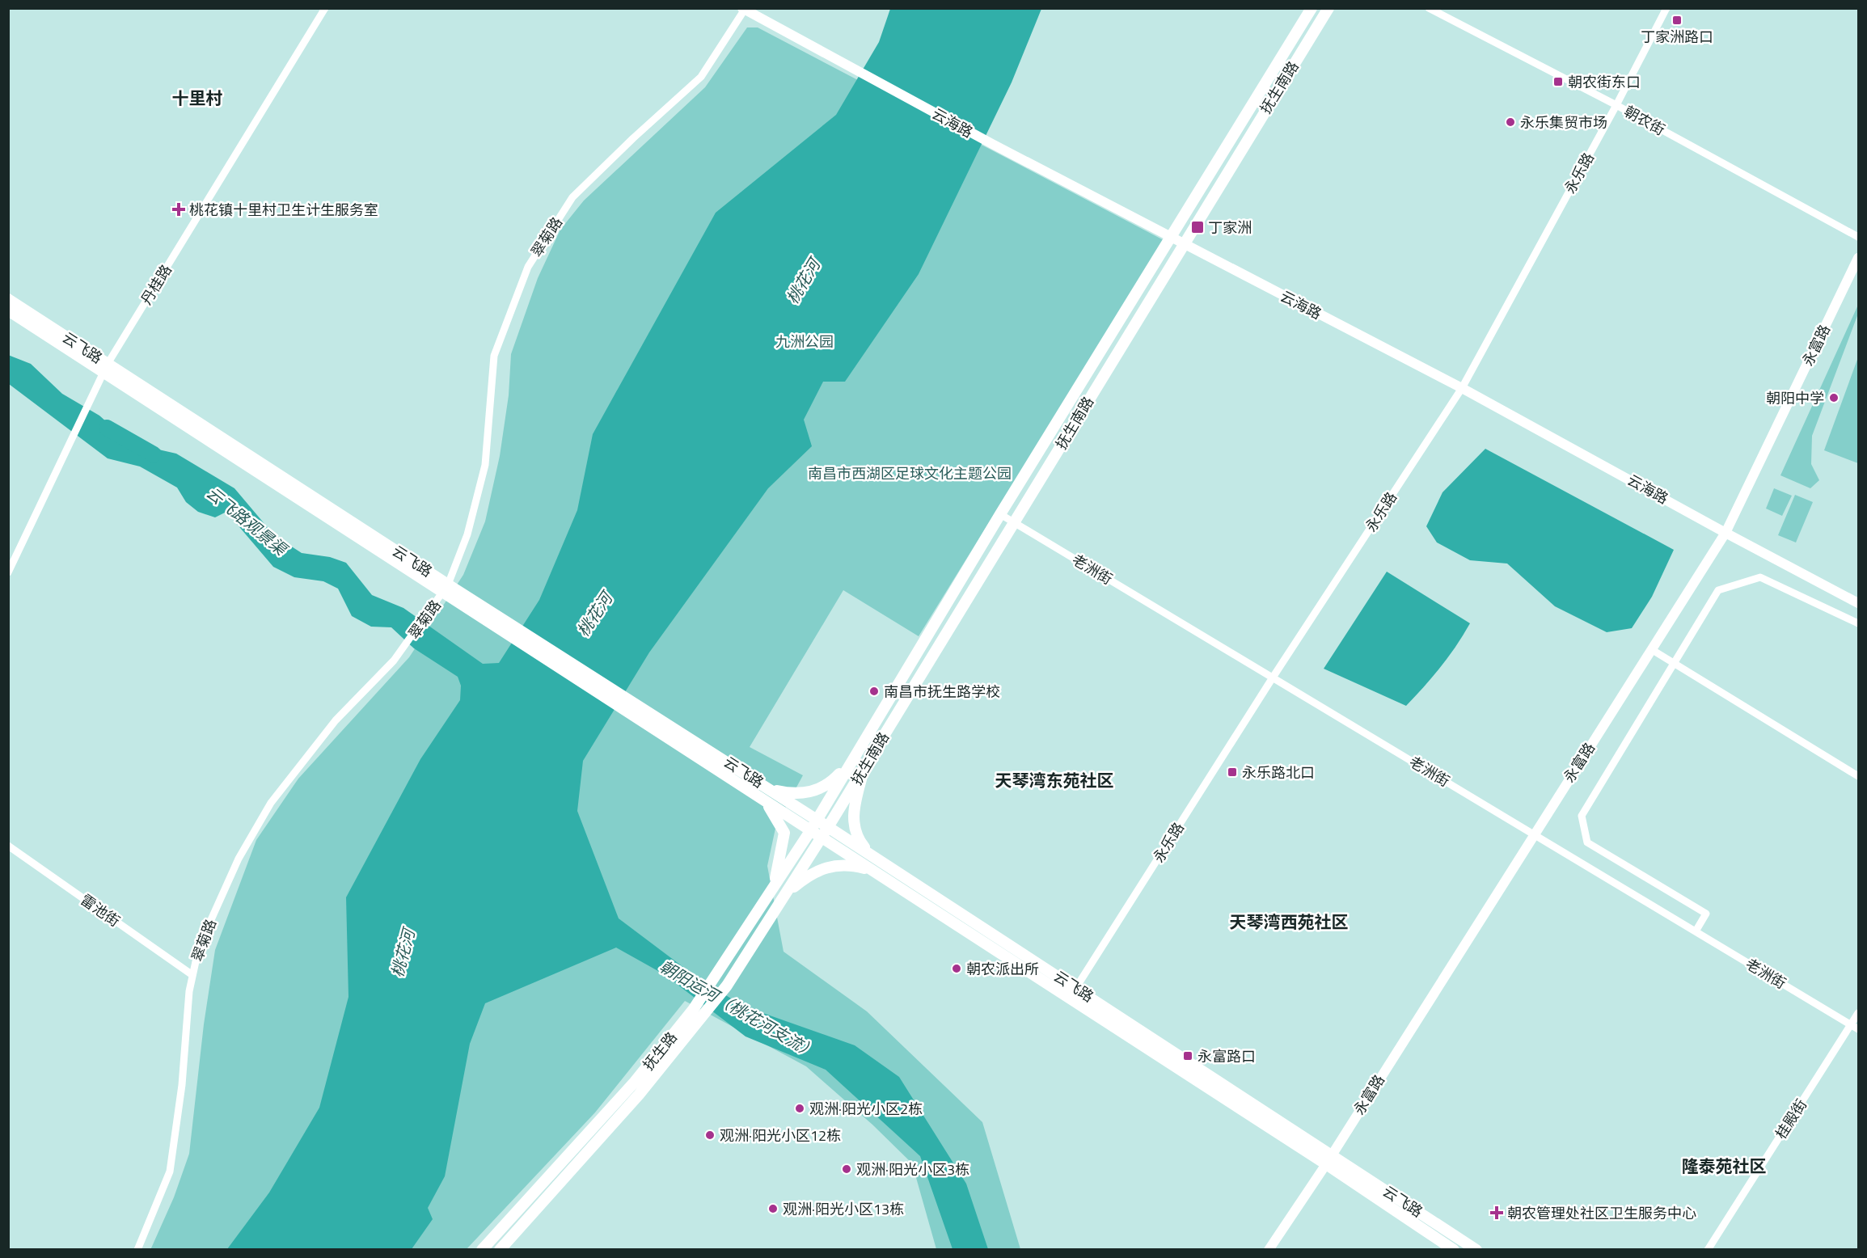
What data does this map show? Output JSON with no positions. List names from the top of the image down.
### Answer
{
  "streets": {
    "main road": ["抚生南路", "云飞路", "抚生路"],
    "street": [
      "朝农街",
      "云海路",
      "永乐路",
      "翠菊路",
      "丹桂路",
      "永富路",
      "老洲街",
      "雷池街",
      "桂殿街"
    ]
  },
  "crossings": [
    ["抚生南路", "云海路"],
    ["抚生南路", "云飞路"],
    ["抚生南路", "老洲街"],
    ["抚生南路", "抚生路"],
    ["朝农街", "永乐路"],
    ["云海路", "永乐路"],
    ["云海路", "翠菊路"],
    ["云海路", "永富路"],
    ["永乐路", "云飞路"],
    ["永乐路", "老洲街"],
    ["翠菊路", "云飞路"],
    ["翠菊路", "雷池街"],
    ["丹桂路", "云飞路"],
    ["永富路", "云飞路"],
    ["永富路", "老洲街"],
    ["云飞路", "抚生路"],
    ["老洲街", "桂殿街"]
  ],
  "districts": [
    "十里村",
    "天琴湾东苑社区",
    "天琴湾西苑社区",
    "隆泰苑社区"
  ],
  "water": ["桃花河", "云飞路观景渠", "朝阳运河（桃花河支流）"],
  "parks": ["九洲公园", "南昌市西湖区足球文化主题公园"],
  "places": {
    "transit": [
      "丁家洲路口",
      "朝农街东口",
      "丁家洲",
      "永乐路北口",
      "永富路口"
    ],
    "other": [
      "永乐集贸市场",
      "朝阳中学",
      "南昌市抚生路学校",
      "朝农派出所",
      "观洲·阳光小区2栋",
      "观洲·阳光小区12栋",
      "观洲·阳光小区3栋",
      "观洲·阳光小区13栋"
    ],
    "health": ["桃花镇十里村卫生计生服务室", "朝农管理处社区卫生服务中心"]
  }
}
